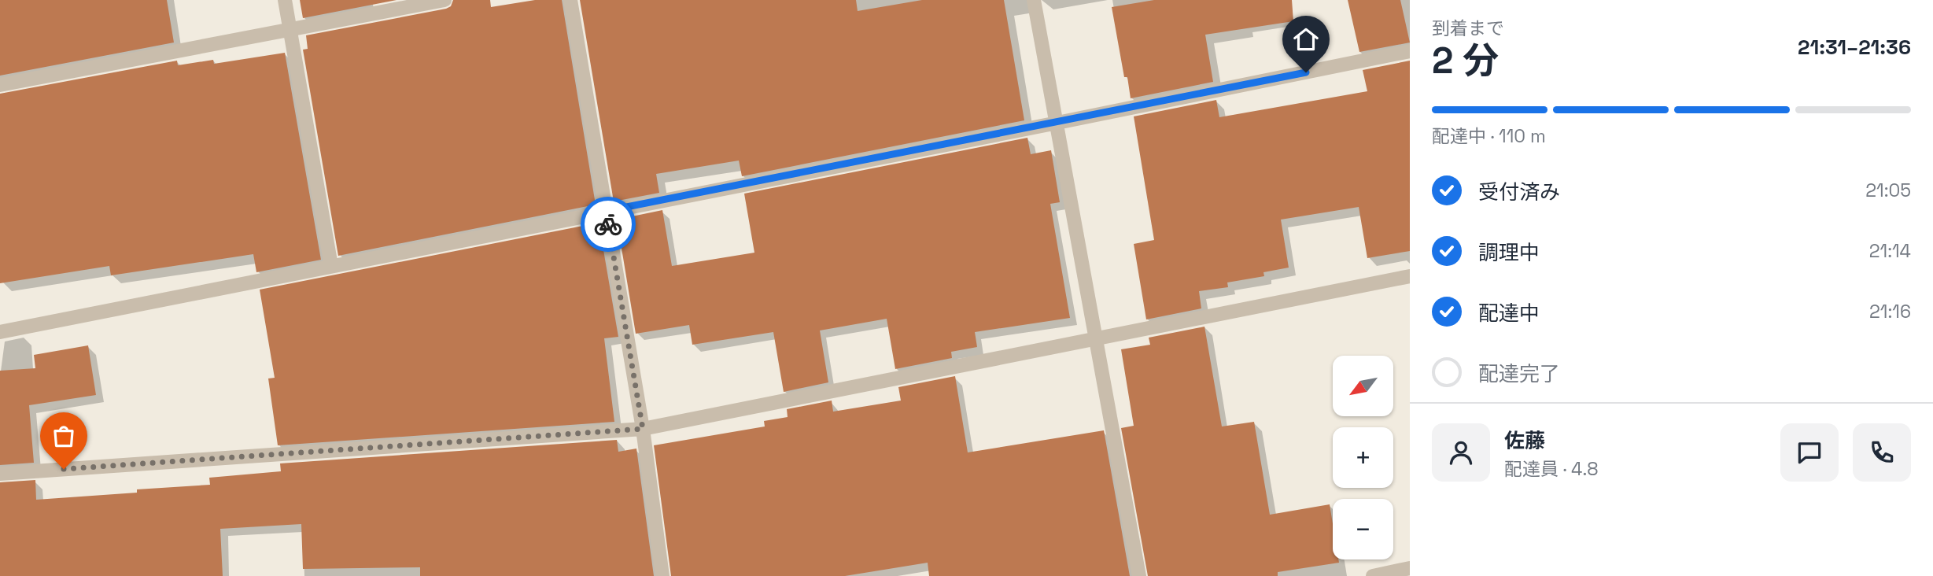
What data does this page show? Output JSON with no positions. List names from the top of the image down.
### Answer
{
  "north": "bottom left",
  "page": {
    "heading": ["2 分", "到着まで", "21:31–21:36"],
    "panel": ["佐藤", "配達員 · 4.8"],
    "bar": "配達中 · 110 m",
    "list": [
      ["受付済み", "21:05"],
      ["調理中", "21:14"],
      ["配達中", "21:16"],
      "配達完了"
    ],
    "map_buttons": ["+", "−"]
  }
}
